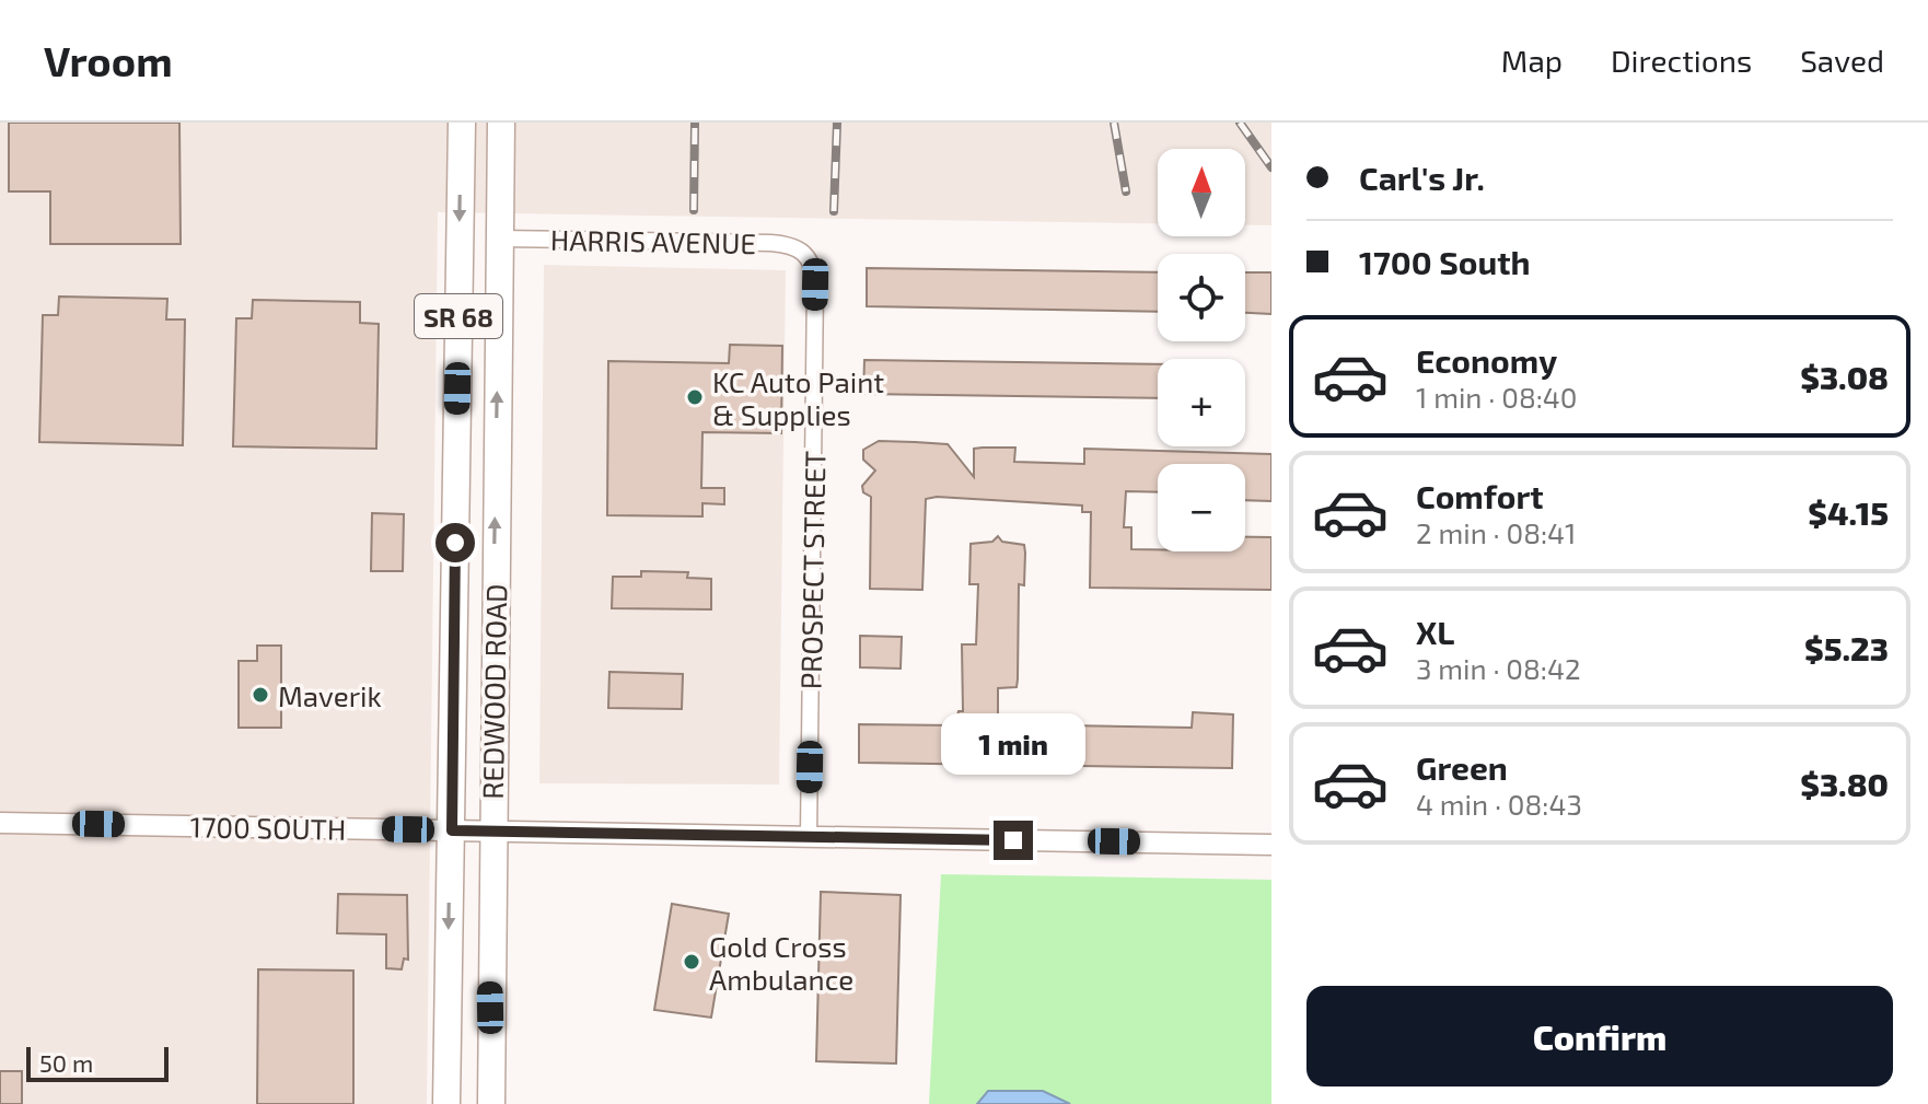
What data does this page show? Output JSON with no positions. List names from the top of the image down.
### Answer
{
  "streets": {
    "main road": ["SR 68", "REDWOOD ROAD"],
    "street": ["HARRIS AVENUE", "PROSPECT STREET", "1700 SOUTH"]
  },
  "crossings": [
    ["HARRIS AVENUE", "PROSPECT STREET"],
    ["HARRIS AVENUE", "REDWOOD ROAD"],
    ["PROSPECT STREET", "1700 SOUTH"],
    ["REDWOOD ROAD", "1700 SOUTH"]
  ],
  "places": ["KC Auto Paint & Supplies", "Maverik", "Gold Cross Ambulance"],
  "scale_bar": "50 m",
  "north": "top",
  "page": {
    "header": "Vroom",
    "nav": ["Map", "Directions", "Saved"],
    "banner": ["Carl's Jr.", "1700 South"],
    "map_buttons": ["+", "−"],
    "list": [
      {
        "name": "Economy",
        "note": "1 min · 08:40",
        "value": "$3.08"
      },
      {
        "name": "Comfort",
        "note": "2 min · 08:41",
        "value": "$4.15"
      },
      {
        "name": "XL",
        "note": "3 min · 08:42",
        "value": "$5.23"
      },
      {
        "name": "Green",
        "note": "4 min · 08:43",
        "value": "$3.80"
      }
    ],
    "bubble": "1 min",
    "buttons": "Confirm",
    "scale": "50 m"
  }
}
